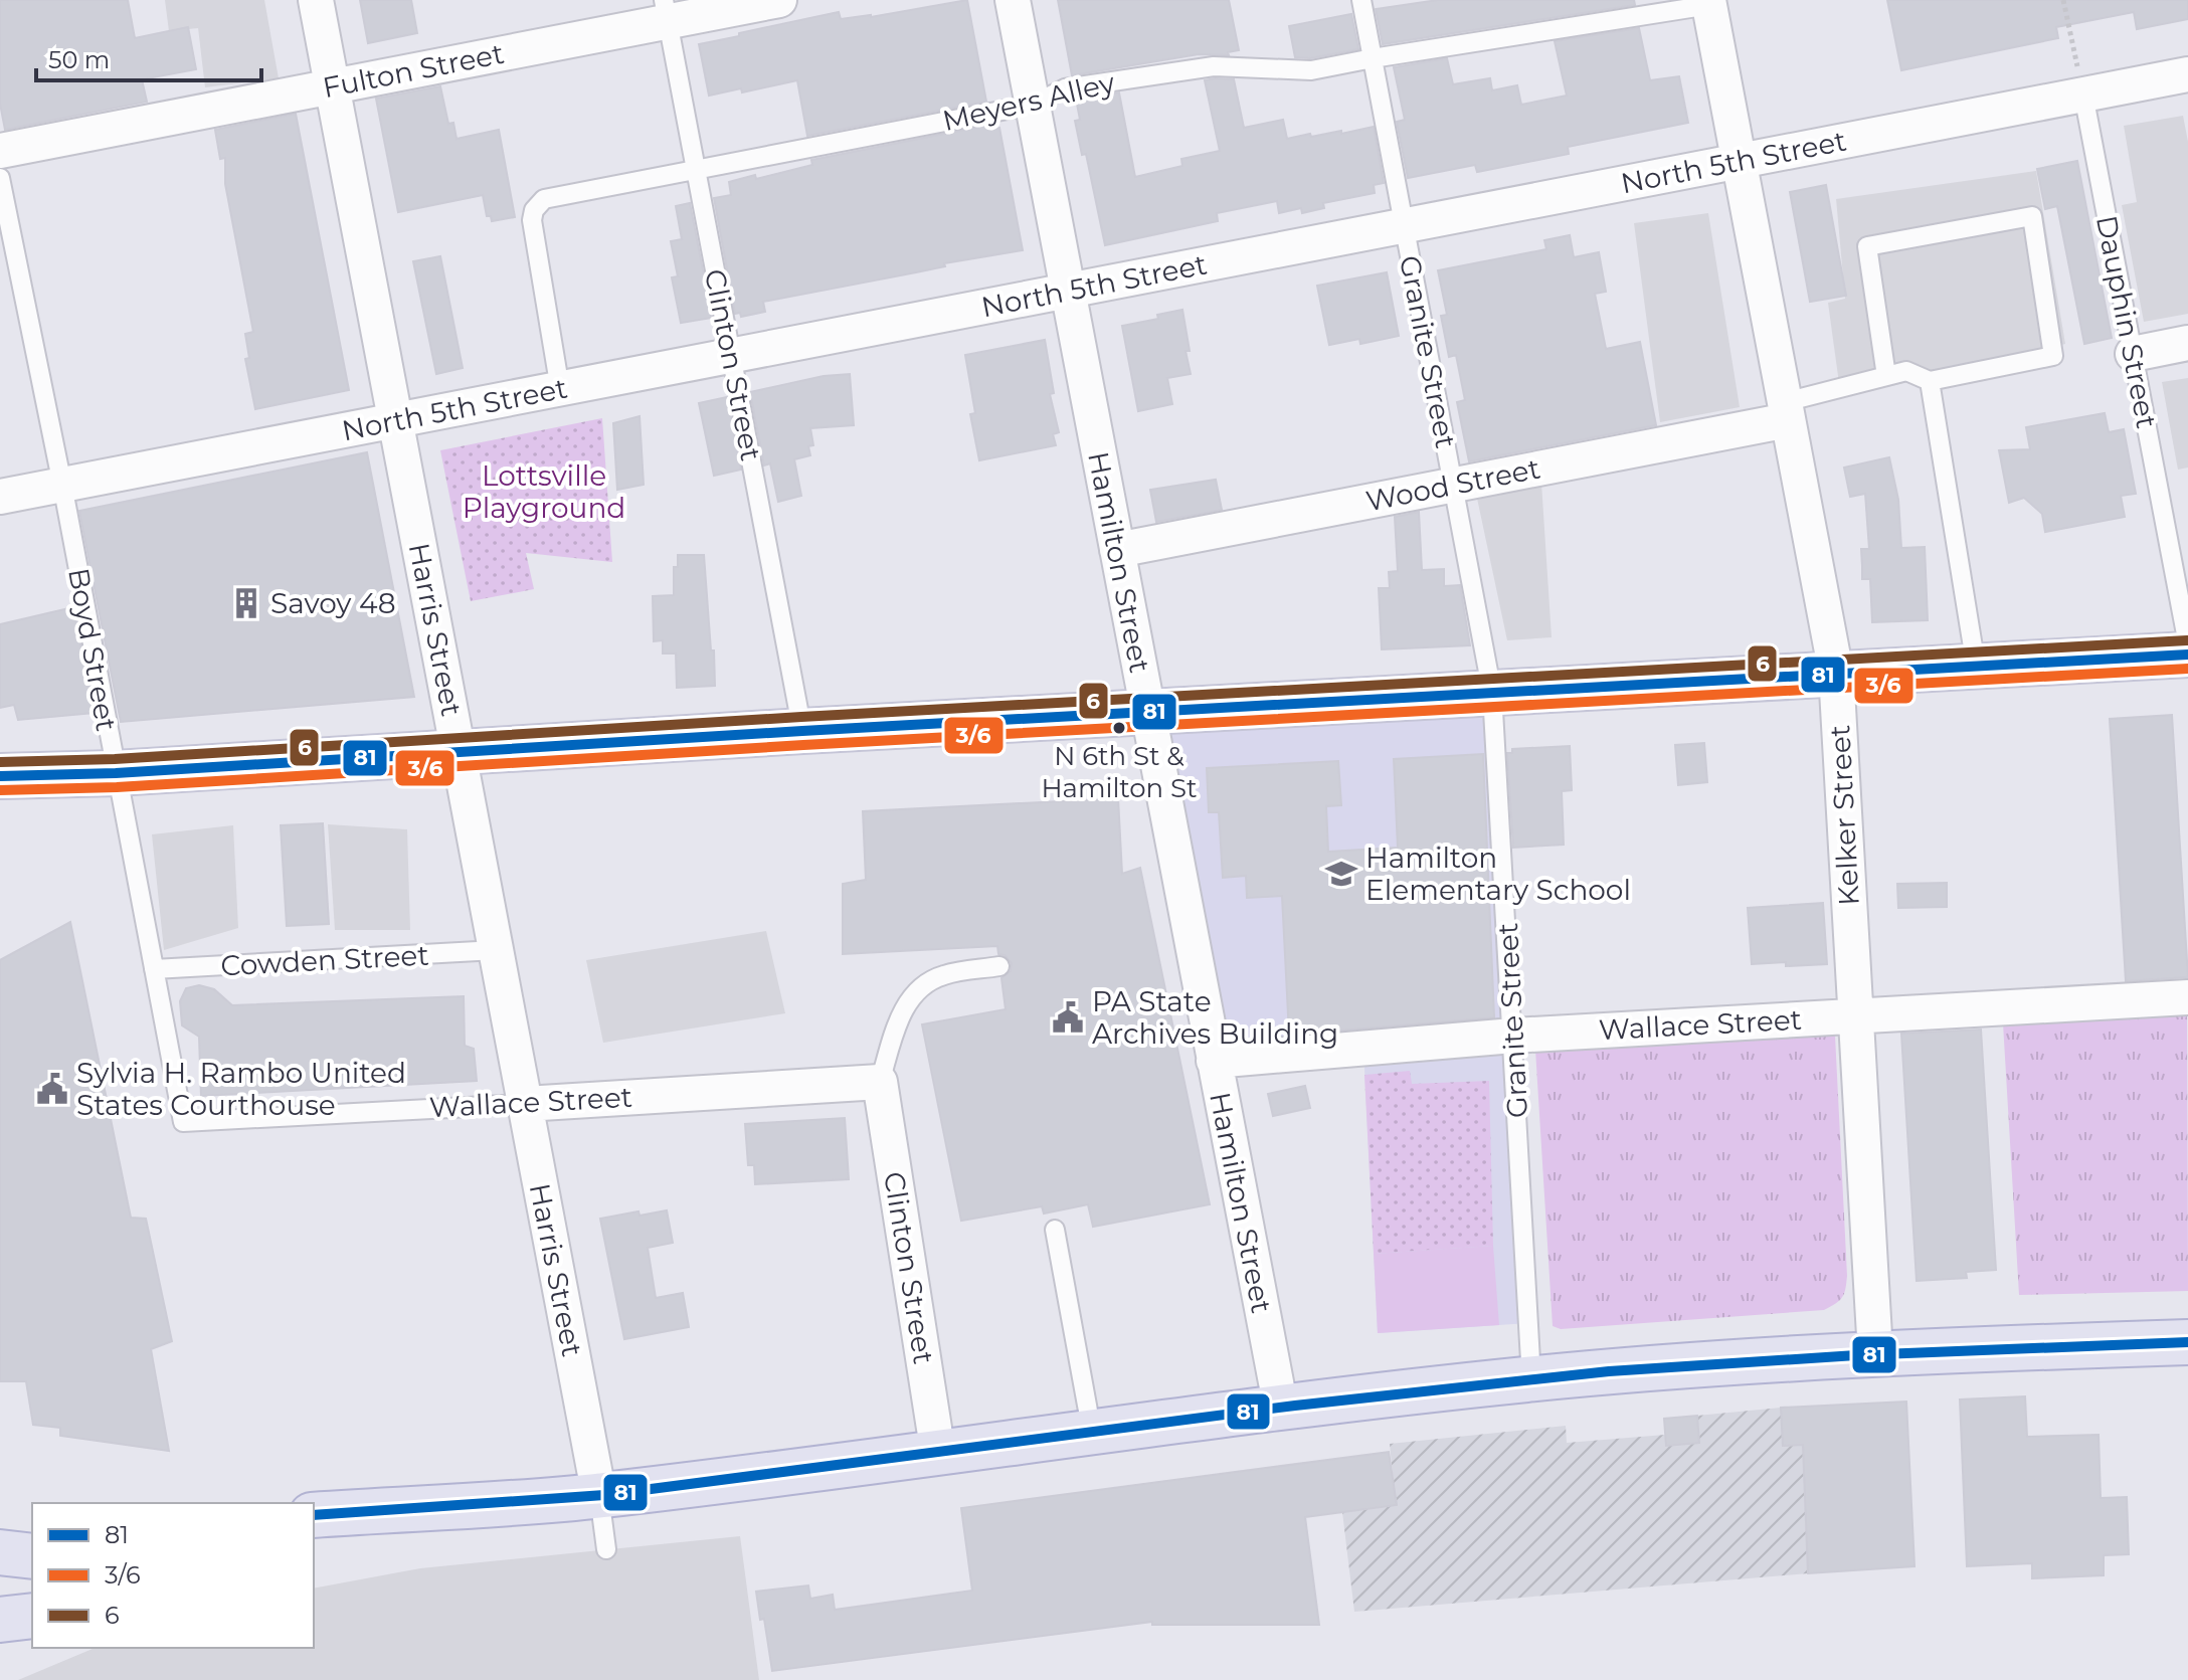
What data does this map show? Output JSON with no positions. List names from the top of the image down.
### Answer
{
  "streets": {
    "street": [
      "Fulton Street",
      "North 5th Street",
      "Clinton Street",
      "Wood Street",
      "Hamilton Street",
      "Harris Street",
      "Kelker Street",
      "Wallace Street"
    ],
    "lane": [
      "Meyers Alley",
      "Dauphin Street",
      "Granite Street",
      "Boyd Street",
      "Cowden Street"
    ]
  },
  "crossings": [
    ["Fulton Street", "Clinton Street"],
    ["Fulton Street", "Harris Street"],
    ["Meyers Alley", "North 5th Street"],
    ["Meyers Alley", "Granite Street"],
    ["Meyers Alley", "Clinton Street"],
    ["Meyers Alley", "Hamilton Street"],
    ["Meyers Alley", "Kelker Street"],
    ["North 5th Street", "Dauphin Street"],
    ["North 5th Street", "Granite Street"],
    ["North 5th Street", "Clinton Street"],
    ["North 5th Street", "Hamilton Street"],
    ["North 5th Street", "Harris Street"],
    ["North 5th Street", "Boyd Street"],
    ["North 5th Street", "Kelker Street"],
    ["Granite Street", "Wood Street"],
    ["Granite Street", "Wallace Street"],
    ["Clinton Street", "Wallace Street"],
    ["Wood Street", "Hamilton Street"],
    ["Wood Street", "Kelker Street"],
    ["Hamilton Street", "Wallace Street"],
    ["Harris Street", "Cowden Street"],
    ["Harris Street", "Wallace Street"],
    ["Boyd Street", "Cowden Street"],
    ["Boyd Street", "Wallace Street"],
    ["Kelker Street", "Wallace Street"]
  ],
  "parks": ["Lottsville Playground"],
  "places": {
    "building": ["Savoy 48"],
    "other": ["N 6th St & Hamilton St"],
    "school or university": ["Hamilton Elementary School"],
    "public building": ["PA State Archives Building", "Sylvia H. Rambo United States Courthouse"]
  },
  "lines": ["transit line 6", "transit line 81", "transit line 3/6"],
  "legend": ["81", "3/6", "6"],
  "scale_bar": "50 m"
}
